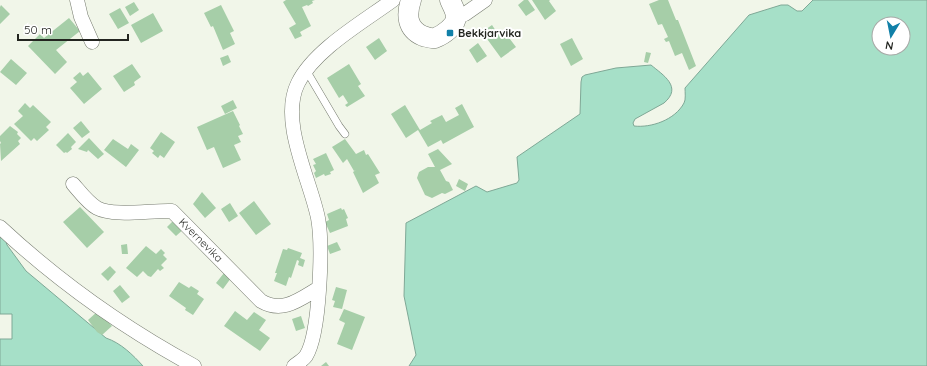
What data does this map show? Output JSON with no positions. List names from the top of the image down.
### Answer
{
  "streets": {
    "street": ["Kvernevika"]
  },
  "places": {
    "transit": ["Bekkjarvika"]
  },
  "scale_bar": "50 m",
  "north": "bottom"
}
